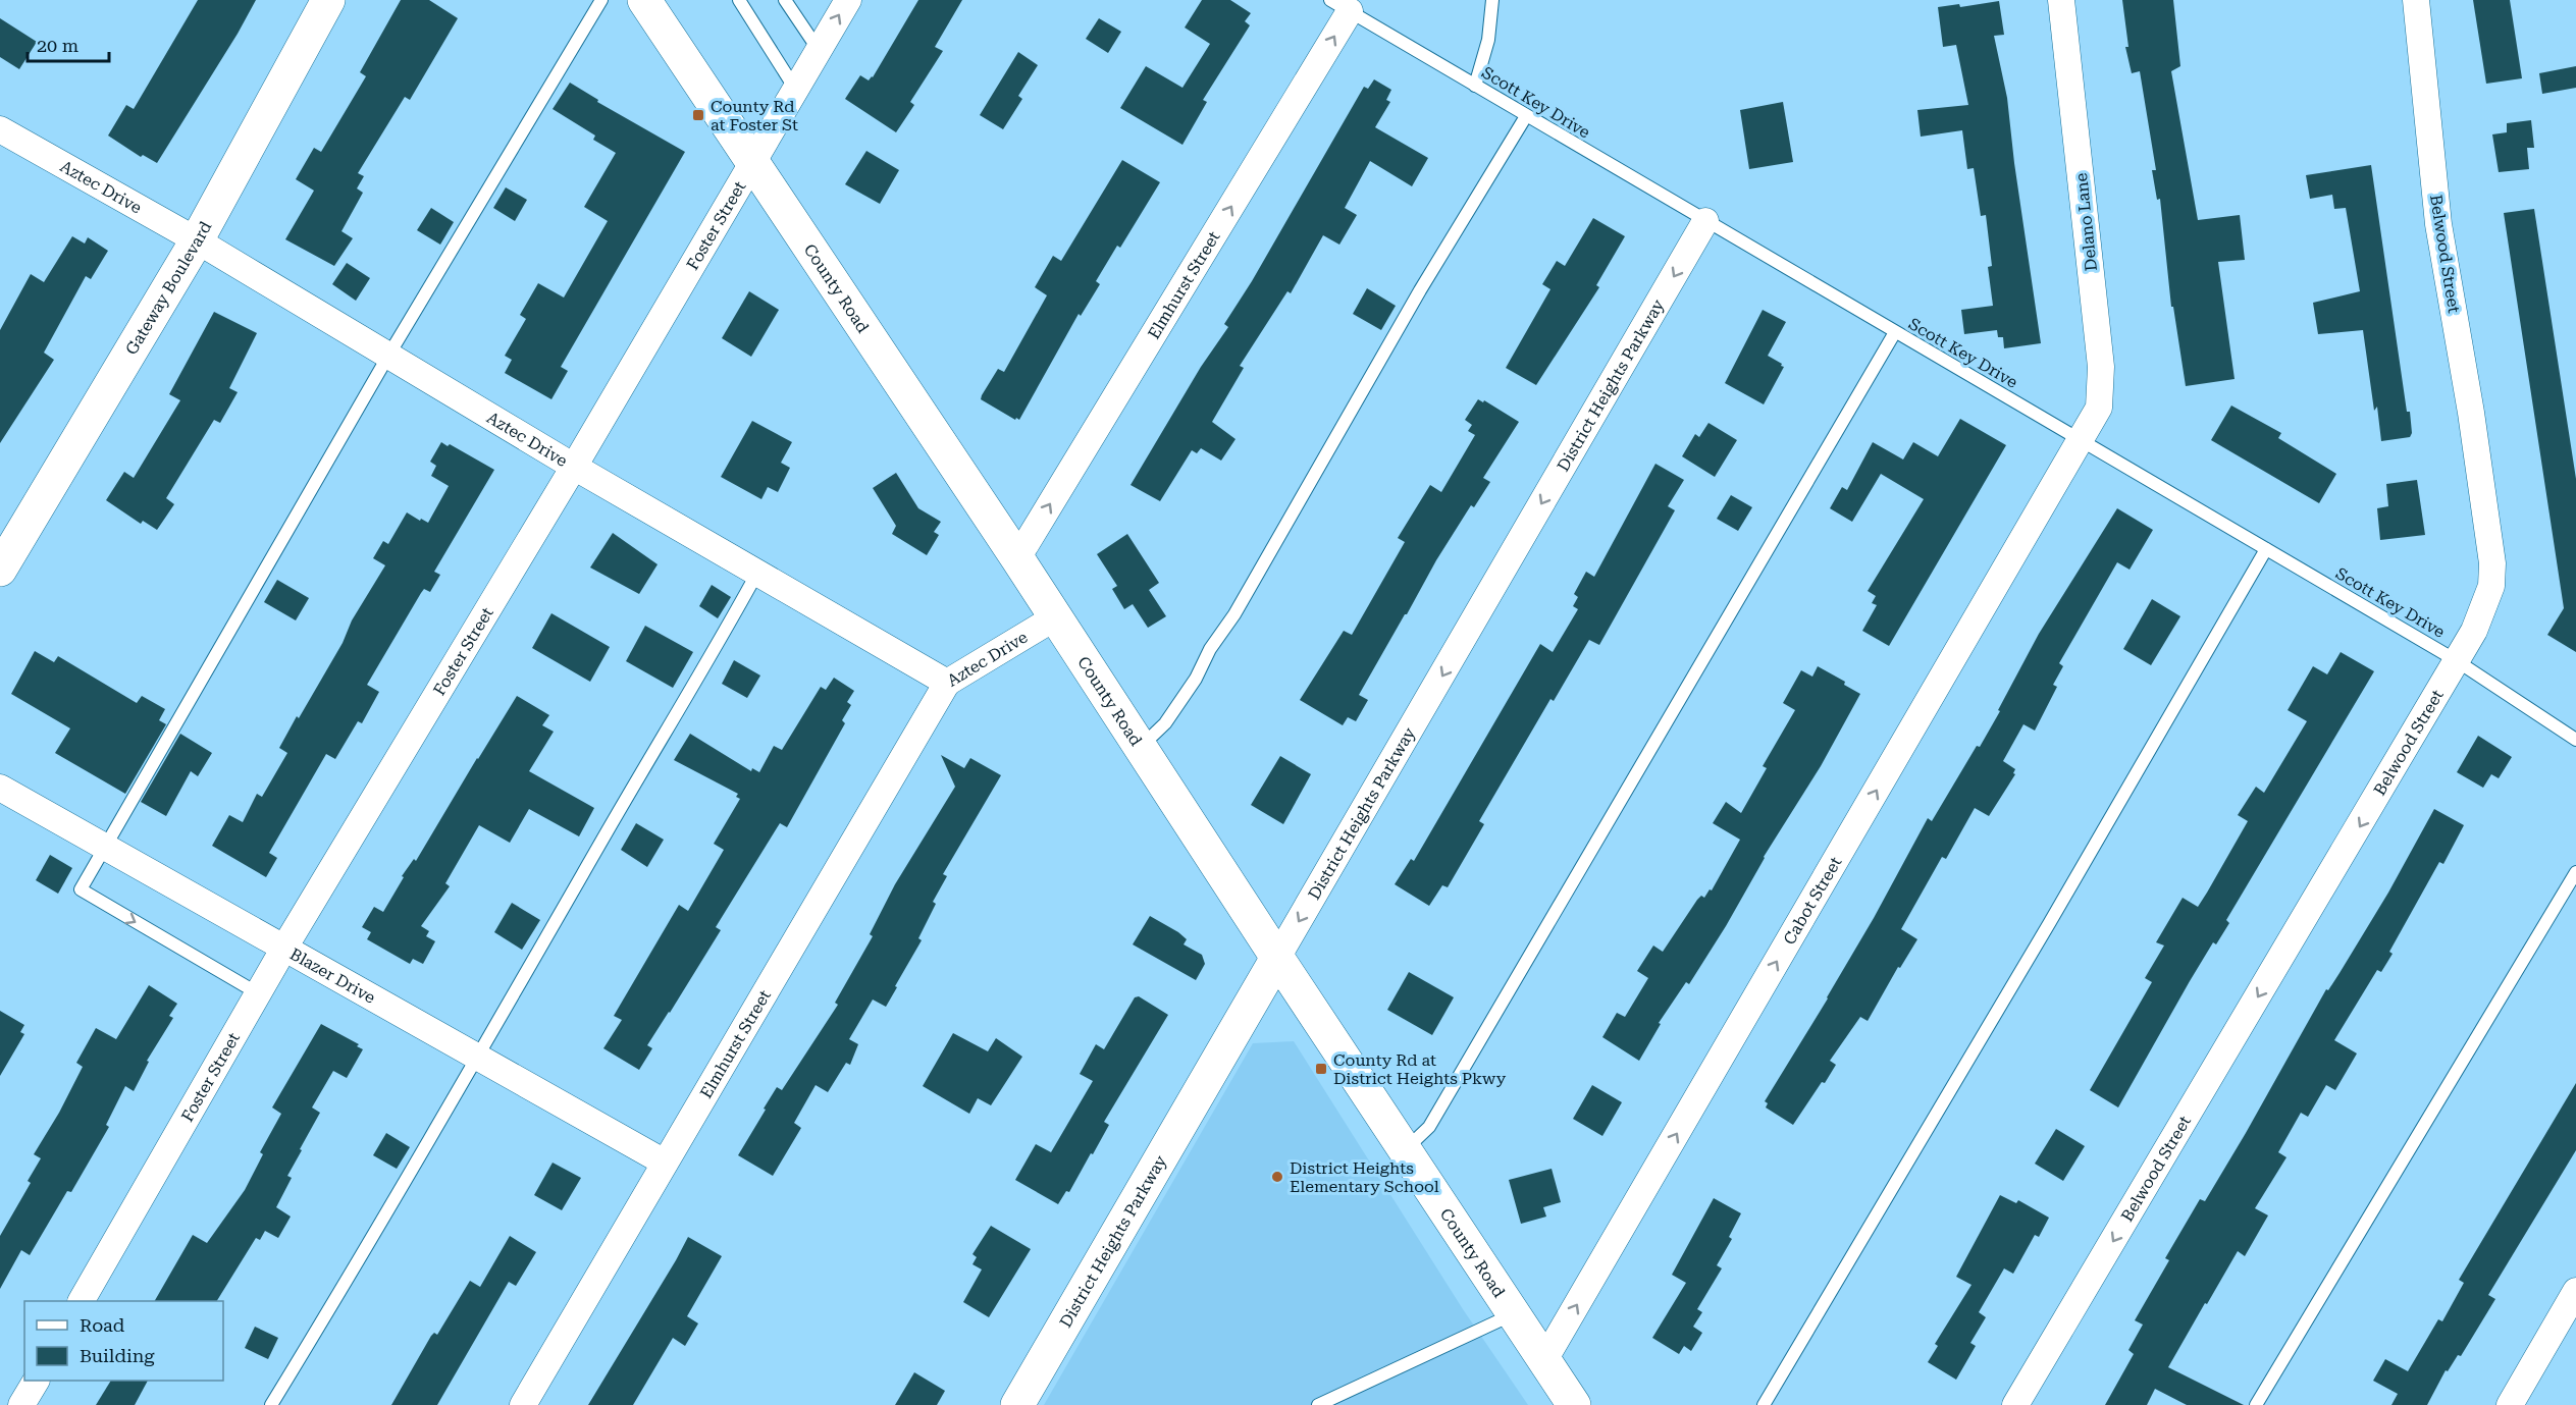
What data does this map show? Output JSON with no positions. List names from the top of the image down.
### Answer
{
  "streets": {
    "street": [
      "Aztec Drive",
      "Delano Lane",
      "Foster Street",
      "Belwood Street",
      "Elmhurst Street",
      "Gateway Boulevard",
      "County Road",
      "District Heights Parkway",
      "Cabot Street",
      "Blazer Drive"
    ],
    "lane": ["Scott Key Drive"]
  },
  "crossings": [
    ["Scott Key Drive", "Delano Lane"],
    ["Scott Key Drive", "Belwood Street"],
    ["Scott Key Drive", "Elmhurst Street"],
    ["Scott Key Drive", "District Heights Parkway"],
    ["Scott Key Drive", "Cabot Street"],
    ["Aztec Drive", "Foster Street"],
    ["Aztec Drive", "Elmhurst Street"],
    ["Aztec Drive", "Gateway Boulevard"],
    ["Aztec Drive", "County Road"],
    ["Delano Lane", "Cabot Street"],
    ["Foster Street", "County Road"],
    ["Foster Street", "Blazer Drive"],
    ["Elmhurst Street", "County Road"],
    ["Elmhurst Street", "Blazer Drive"],
    ["County Road", "District Heights Parkway"],
    ["County Road", "Cabot Street"]
  ],
  "one_way": [
    "Belwood Street",
    "Elmhurst Street",
    "District Heights Parkway",
    "Cabot Street"
  ],
  "places": {
    "transit": ["County Rd at Foster St", "County Rd at District Heights Pkwy"],
    "other": ["District Heights Elementary School"]
  },
  "legend": ["Road", "Building"],
  "scale_bar": "20 m"
}
